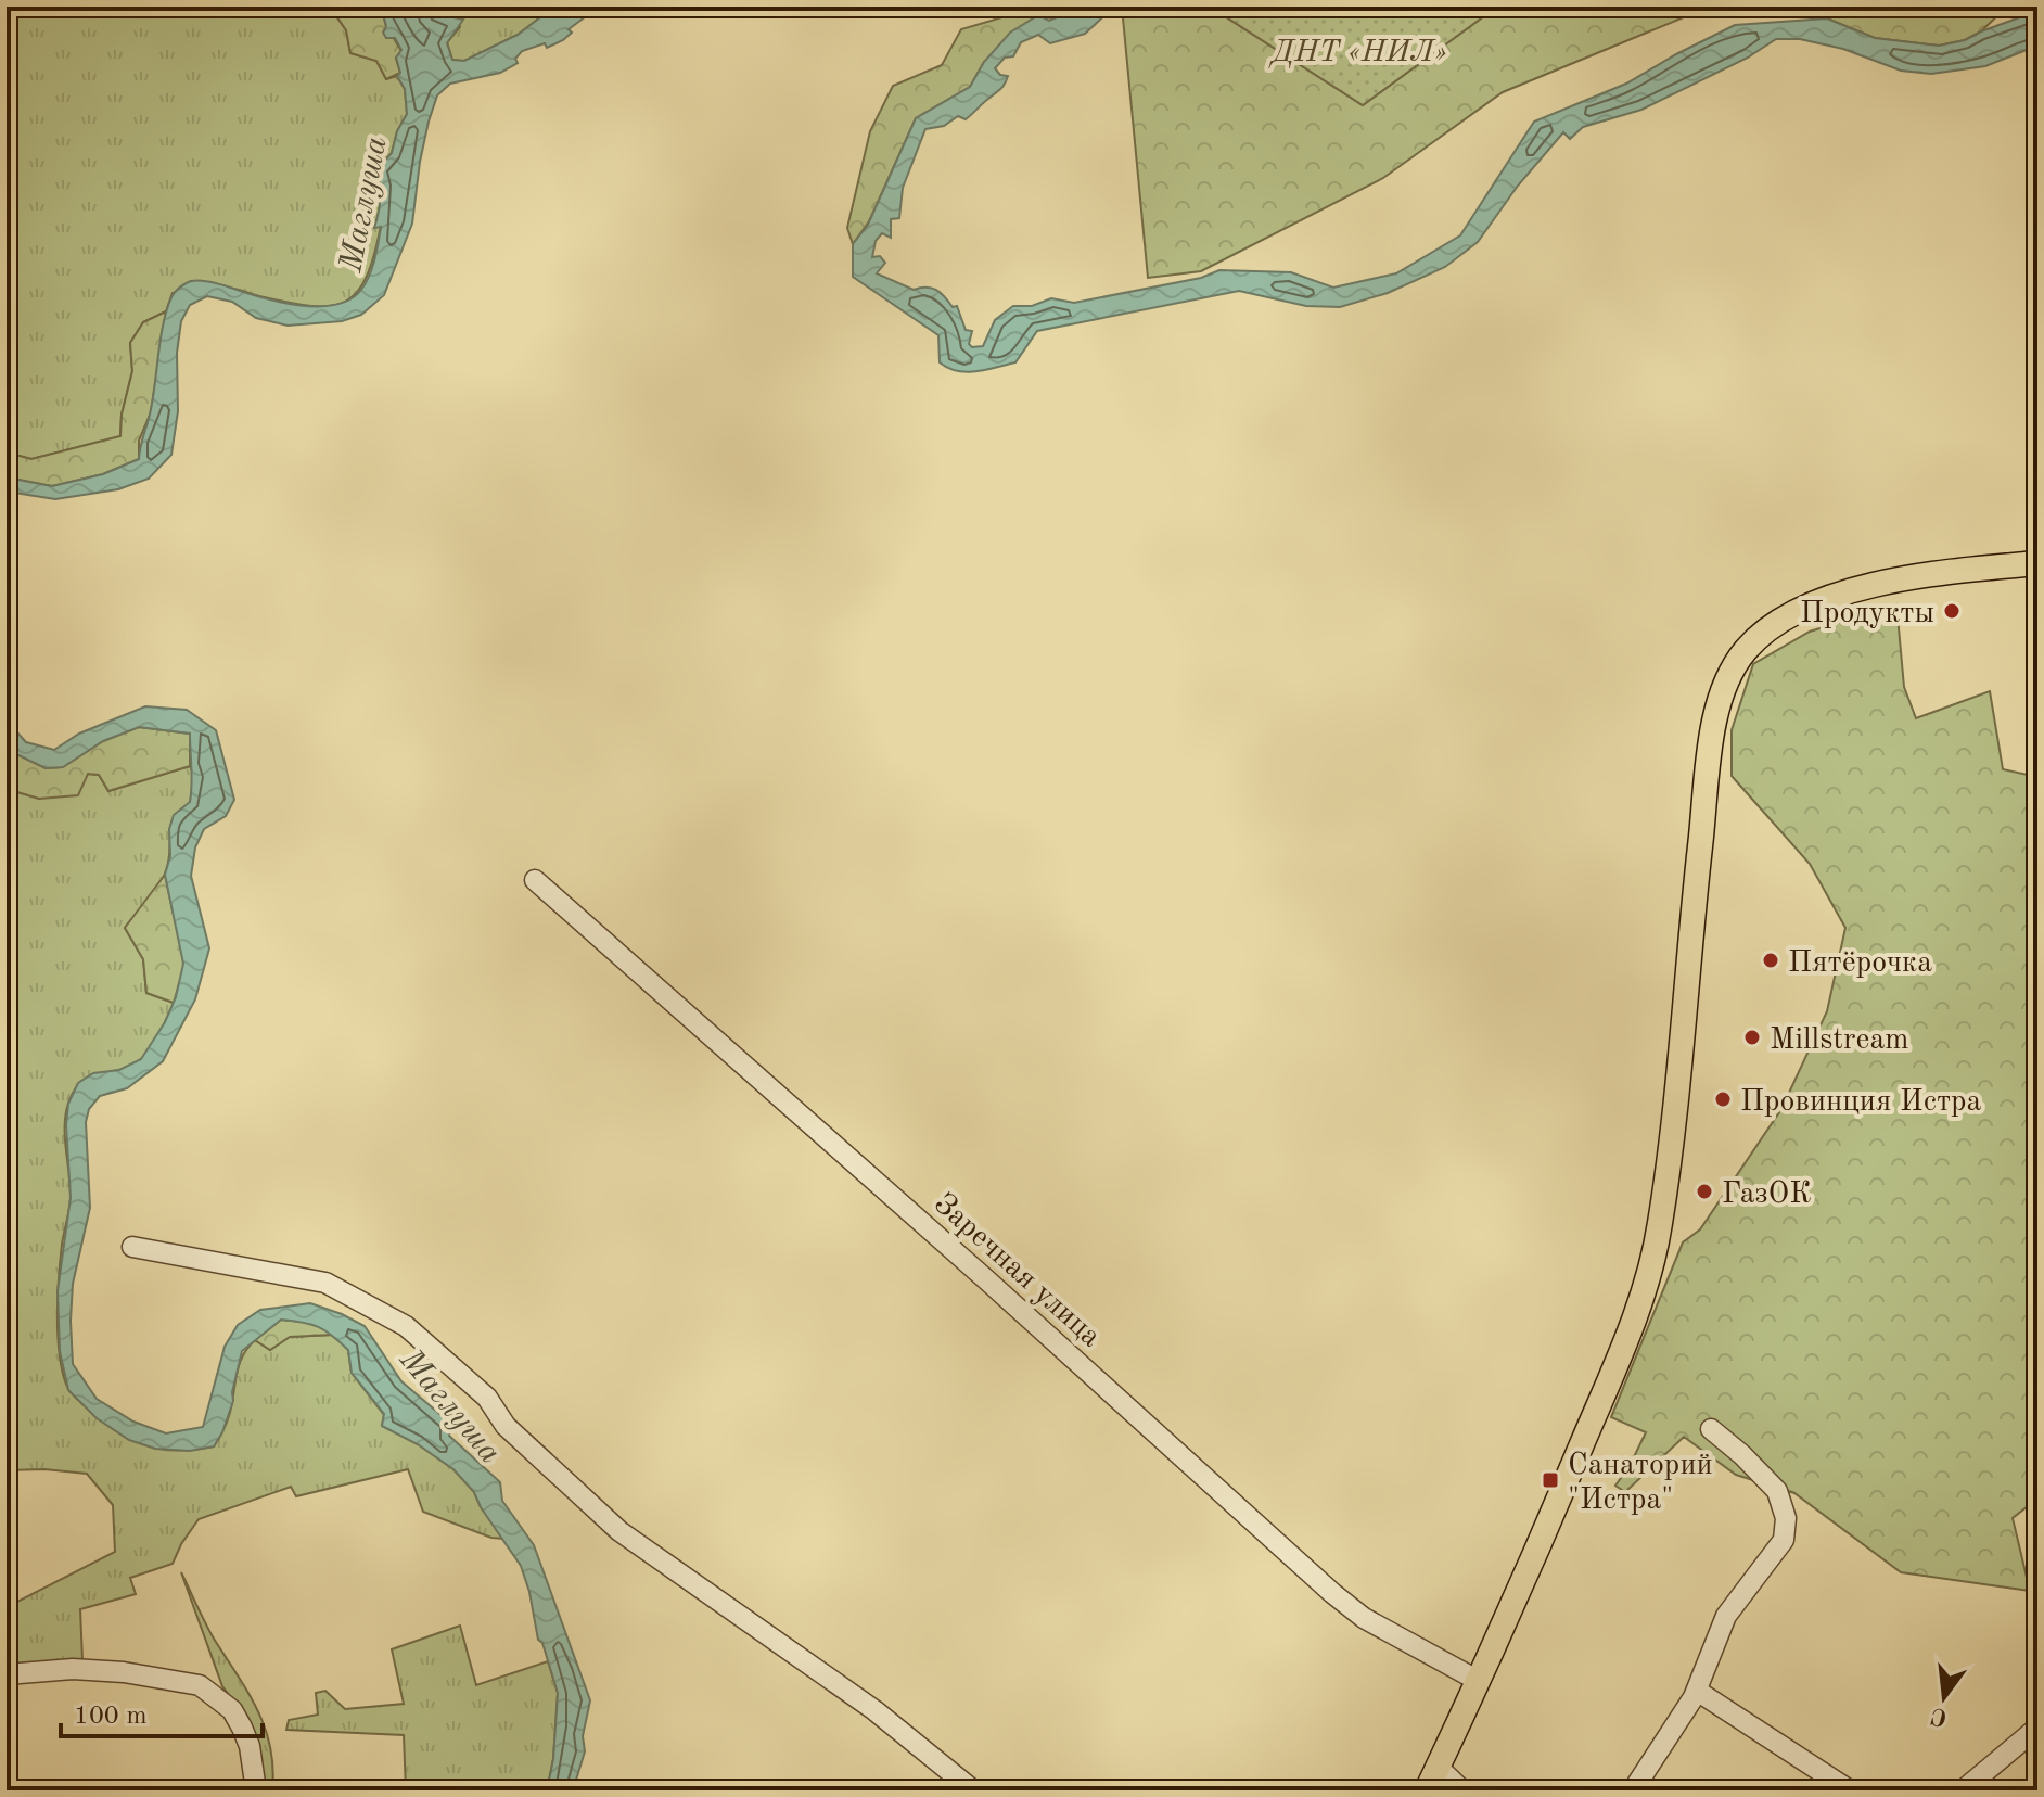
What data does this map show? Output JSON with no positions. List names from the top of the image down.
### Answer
{
  "streets": {
    "street": ["Заречная улица"]
  },
  "water": ["Маглуша"],
  "parks": ["ДНТ «НИЛ»"],
  "places": {
    "other": [
      "Продукты",
      "Пятёрочка",
      "Millstream",
      "Провинция Истра",
      "ГазОК"
    ],
    "transit": ["Санаторий \"Истра\""]
  },
  "scale_bar": "100 m",
  "north": "bottom"
}
